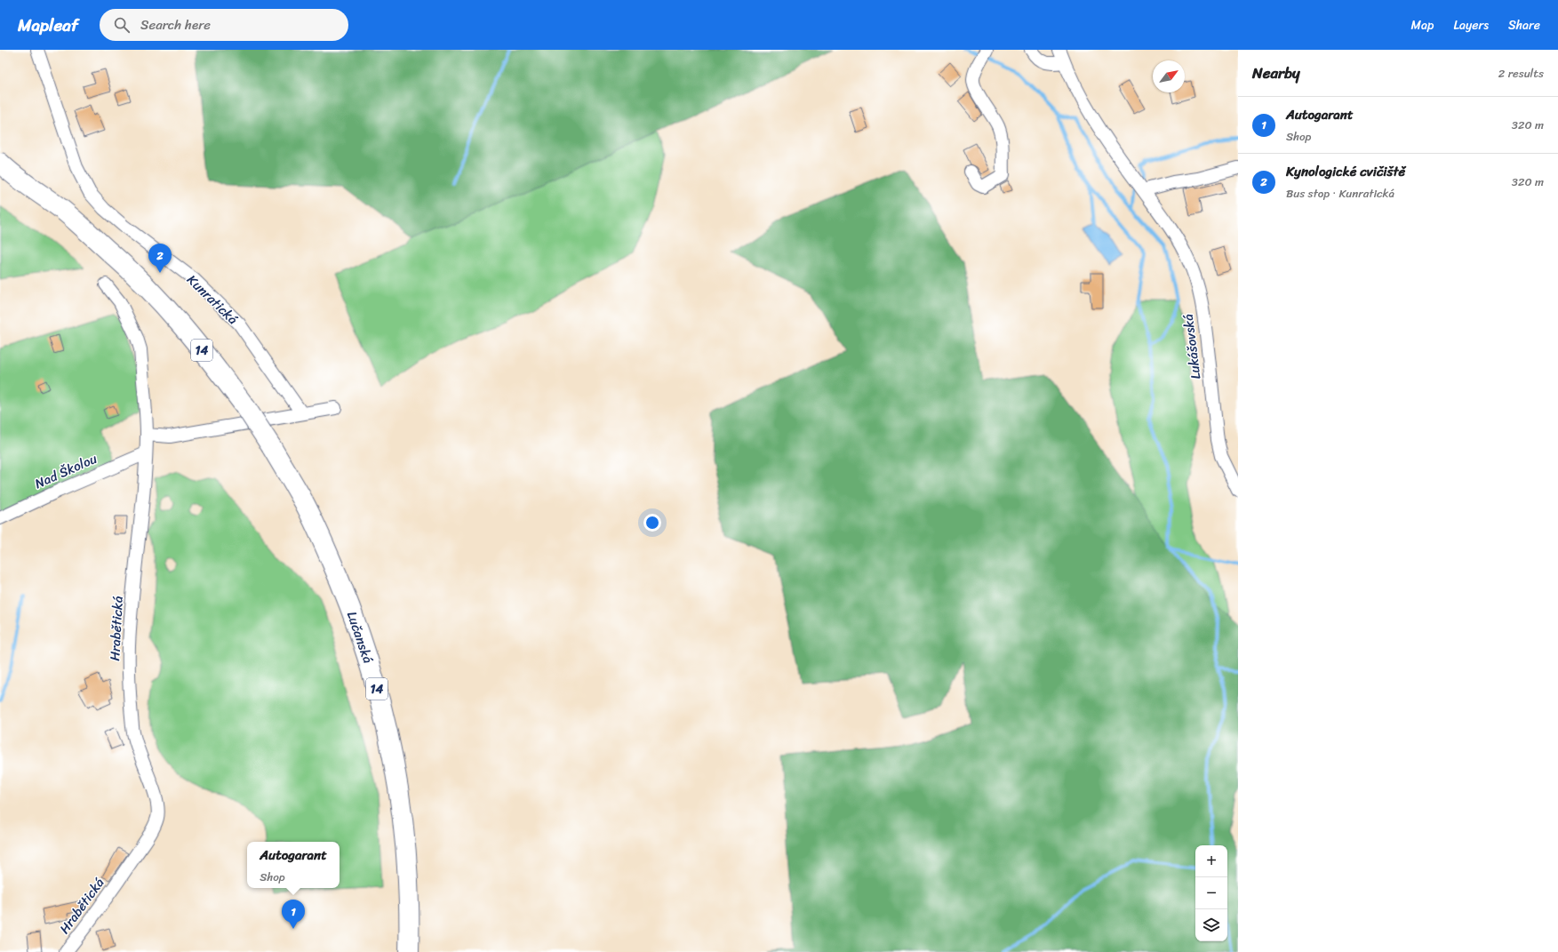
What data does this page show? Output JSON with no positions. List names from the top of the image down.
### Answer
{
  "streets": {
    "main road": ["14", "Lučanská"],
    "street": [
      "Kunratická",
      "Lukášovská",
      "Nad Školou",
      "Hrabětická"
    ]
  },
  "crossings": [
    ["Nad Školou", "Hrabětická"]
  ],
  "north": "top right",
  "page": {
    "header": "Mapleaf",
    "search": "Search here",
    "nav": ["Map", "Layers", "Share"],
    "heading": ["Nearby", "2 results"],
    "list": [
      {
        "mark": "1",
        "name": "Autogarant",
        "note": "Shop",
        "value": "320 m"
      },
      {
        "mark": "2",
        "name": "Kynologické cvičiště",
        "note": "Bus stop · Kunratická",
        "value": "320 m"
      }
    ],
    "pins": ["2", "1"],
    "popup": ["Autogarant", "Shop"],
    "map_buttons": ["+", "−"]
  }
}
